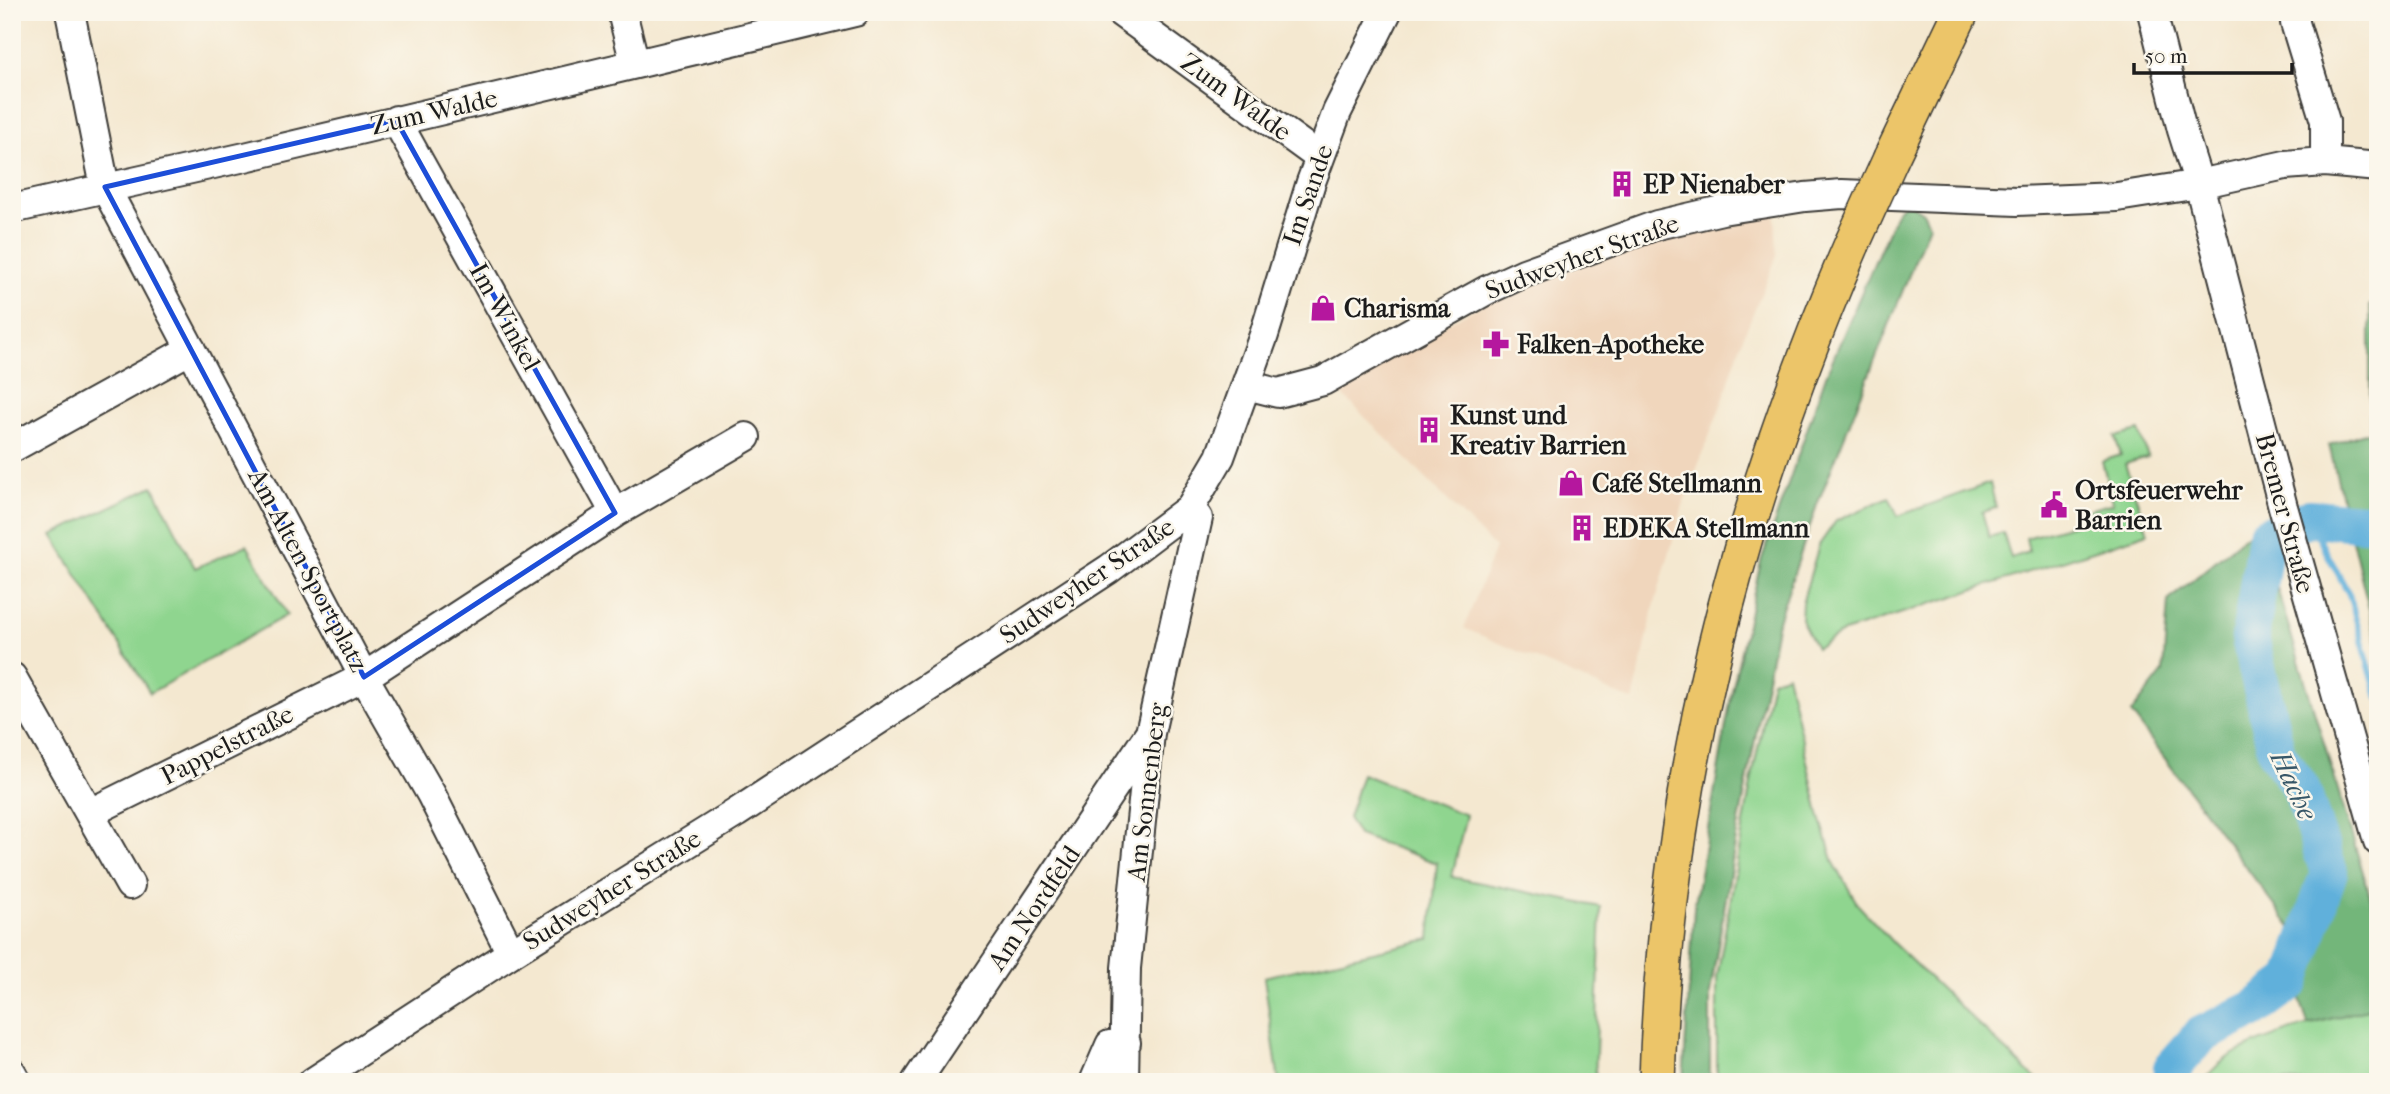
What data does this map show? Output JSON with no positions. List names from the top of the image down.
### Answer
{
  "streets": {
    "street": [
      "Zum Walde",
      "Im Sande",
      "Sudweyher Straße",
      "Im Winkel",
      "Bremer Straße",
      "Am Alten Sportplatz",
      "Pappelstraße",
      "Am Sonnenberg",
      "Am Nordfeld"
    ]
  },
  "crossings": [
    ["Zum Walde", "Im Sande"],
    ["Zum Walde", "Im Winkel"],
    ["Zum Walde", "Am Alten Sportplatz"],
    ["Im Sande", "Sudweyher Straße"],
    ["Sudweyher Straße", "Bremer Straße"],
    ["Sudweyher Straße", "Am Alten Sportplatz"],
    ["Sudweyher Straße", "Am Sonnenberg"],
    ["Am Alten Sportplatz", "Pappelstraße"],
    ["Am Sonnenberg", "Am Nordfeld"]
  ],
  "water": ["Hache"],
  "places": {
    "building": ["EP Nienaber", "Kunst und Kreativ Barrien", "EDEKA Stellmann"],
    "shop": ["Charisma", "Café Stellmann"],
    "pharmacy": ["Falken-Apotheke"],
    "public building": ["Ortsfeuerwehr Barrien"]
  },
  "scale_bar": "50 m"
}
